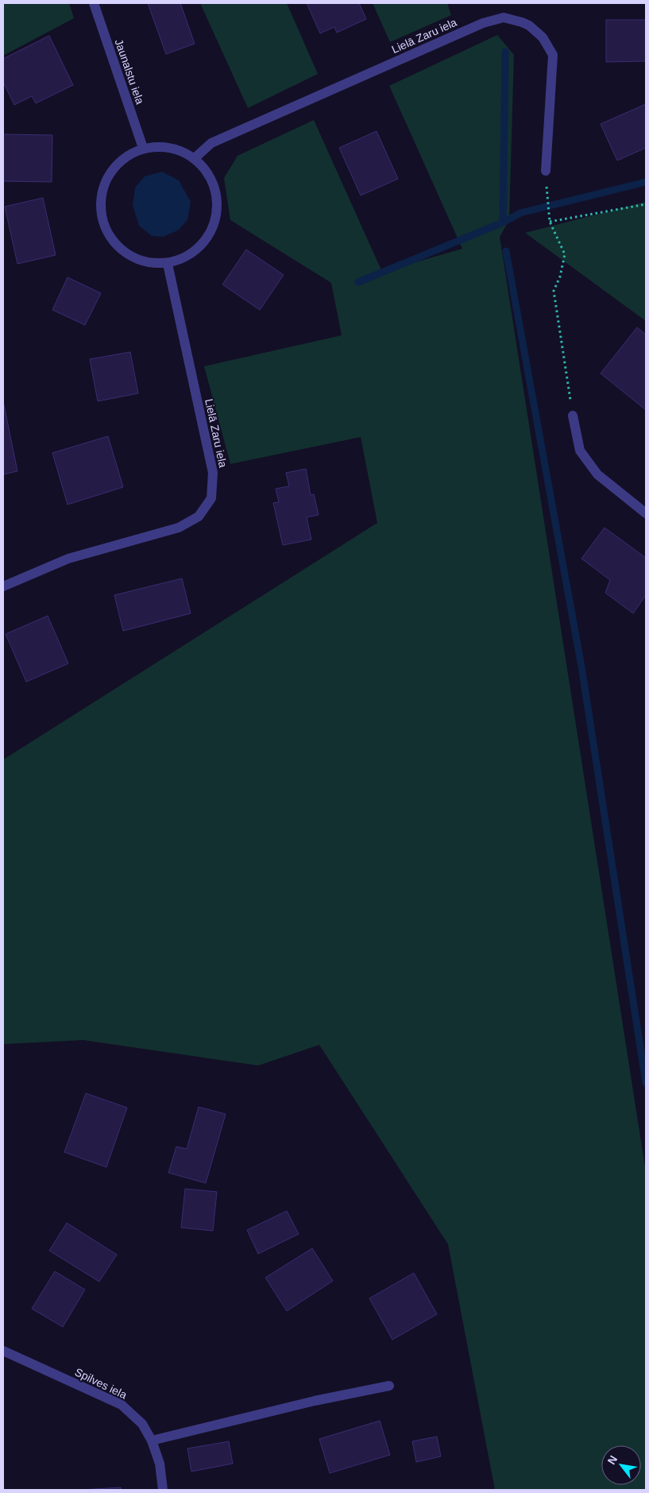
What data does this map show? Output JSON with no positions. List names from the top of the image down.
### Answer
{
  "streets": {
    "street": ["Lielā Zaru iela", "Jaunalstu iela", "Spilves iela"]
  },
  "crossings": [
    ["Lielā Zaru iela", "Jaunalstu iela"]
  ],
  "north": "top left"
}
